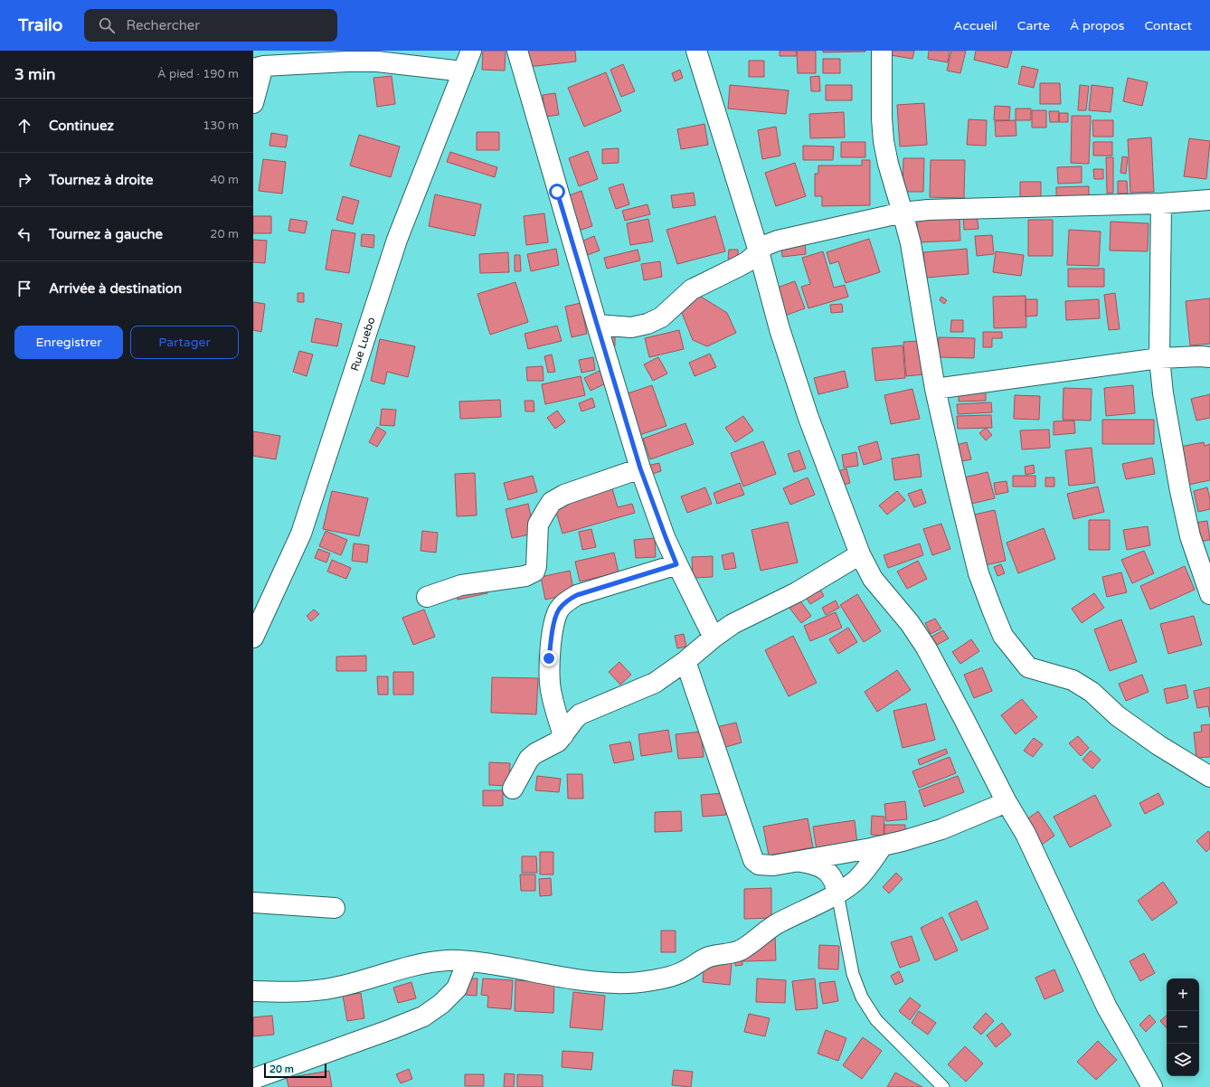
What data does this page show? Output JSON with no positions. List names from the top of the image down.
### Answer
{
  "streets": {
    "street": ["Rue Luebo"]
  },
  "scale_bar": "20 m",
  "page": {
    "header": "Trailo",
    "search": "Rechercher",
    "nav": [
      "Accueil",
      "Carte",
      "À propos",
      "Contact"
    ],
    "heading": ["3 min", "À pied · 190 m"],
    "list": [
      ["Continuez", "130 m"],
      ["Tournez à droite", "40 m"],
      ["Tournez à gauche", "20 m"],
      "Arrivée à destination"
    ],
    "buttons": ["Enregistrer", "Partager"],
    "map_buttons": ["+", "−"],
    "scale": "20 m"
  }
}
